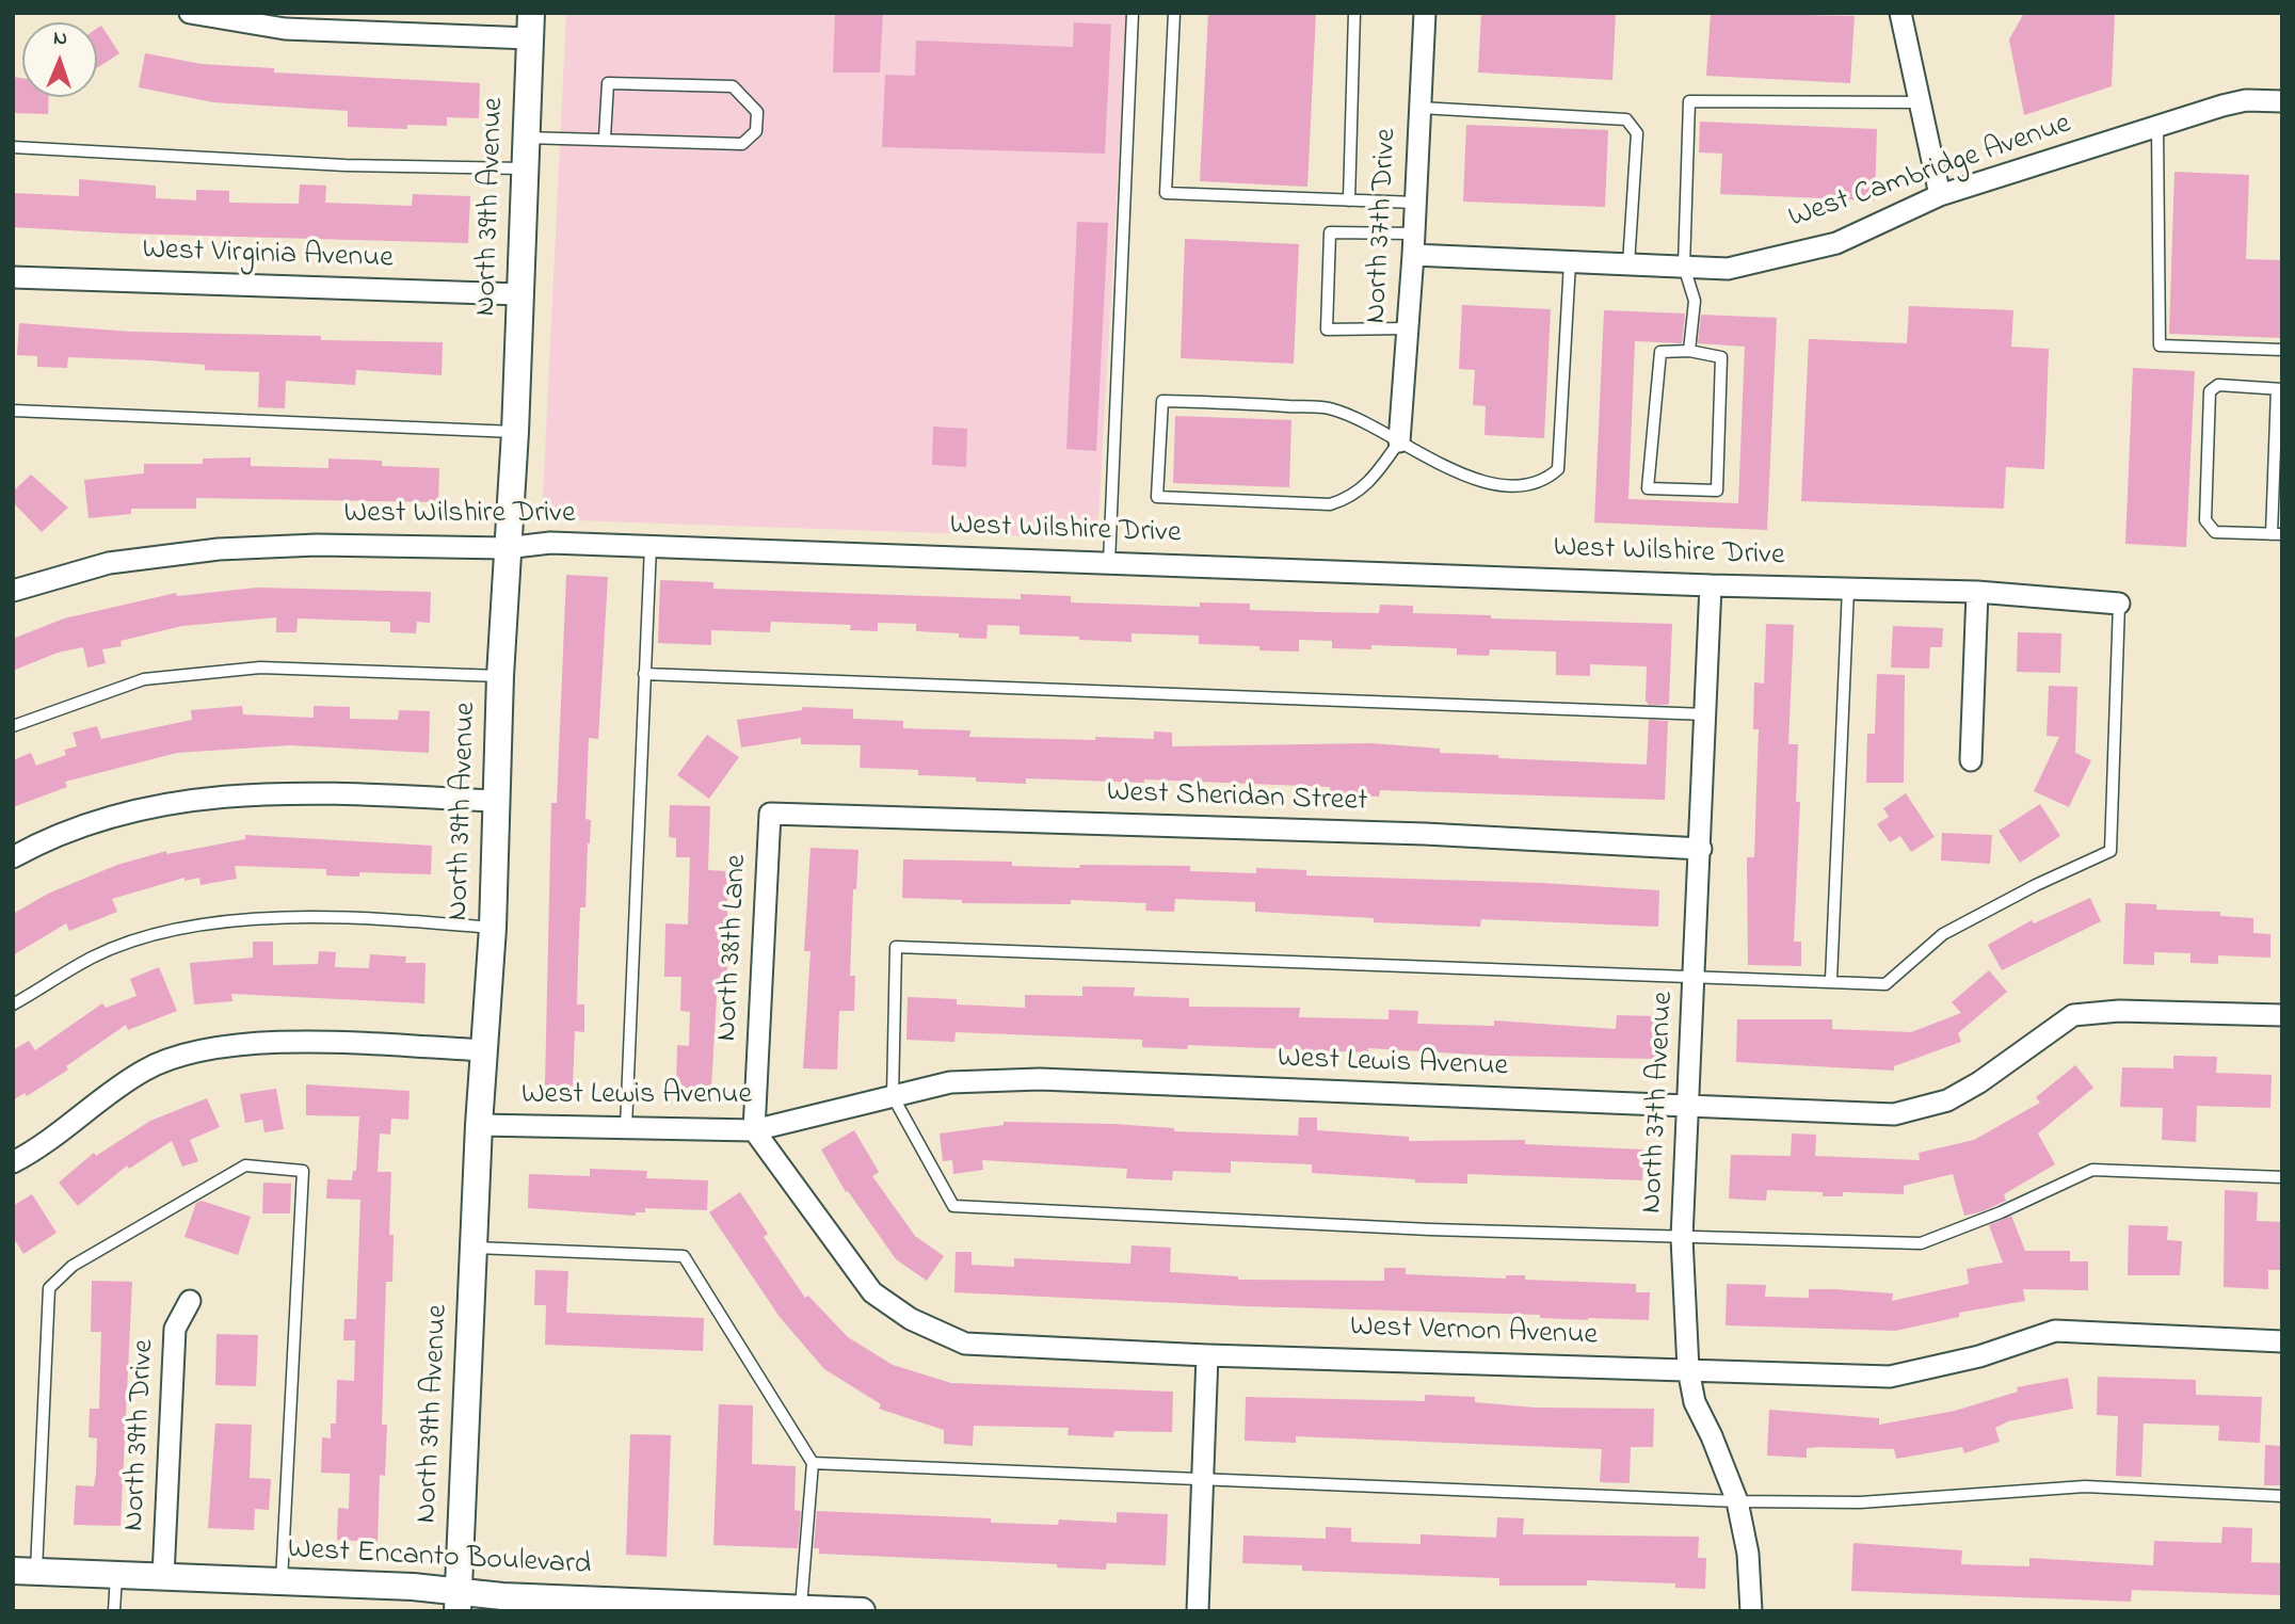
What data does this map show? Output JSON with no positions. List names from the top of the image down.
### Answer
{
  "streets": {
    "street": [
      "West Cambridge Avenue",
      "North 39th Avenue",
      "North 37th Drive",
      "West Virginia Avenue",
      "West Wilshire Drive",
      "West Sheridan Street",
      "North 38th Lane",
      "West Lewis Avenue",
      "North 37th Avenue",
      "West Vernon Avenue",
      "North 39th Drive",
      "West Encanto Boulevard"
    ]
  },
  "crossings": [
    ["West Cambridge Avenue", "North 37th Drive"],
    ["North 39th Avenue", "West Virginia Avenue"],
    ["North 39th Avenue", "West Wilshire Drive"],
    ["North 39th Avenue", "West Lewis Avenue"],
    ["North 39th Avenue", "West Encanto Boulevard"],
    ["West Wilshire Drive", "North 37th Avenue"],
    ["West Sheridan Street", "North 38th Lane"],
    ["West Sheridan Street", "North 37th Avenue"],
    ["North 38th Lane", "West Lewis Avenue"],
    ["North 38th Lane", "West Vernon Avenue"],
    ["West Lewis Avenue", "North 37th Avenue"],
    ["West Lewis Avenue", "West Vernon Avenue"],
    ["North 37th Avenue", "West Vernon Avenue"],
    ["North 39th Drive", "West Encanto Boulevard"]
  ],
  "north": "top"
}
